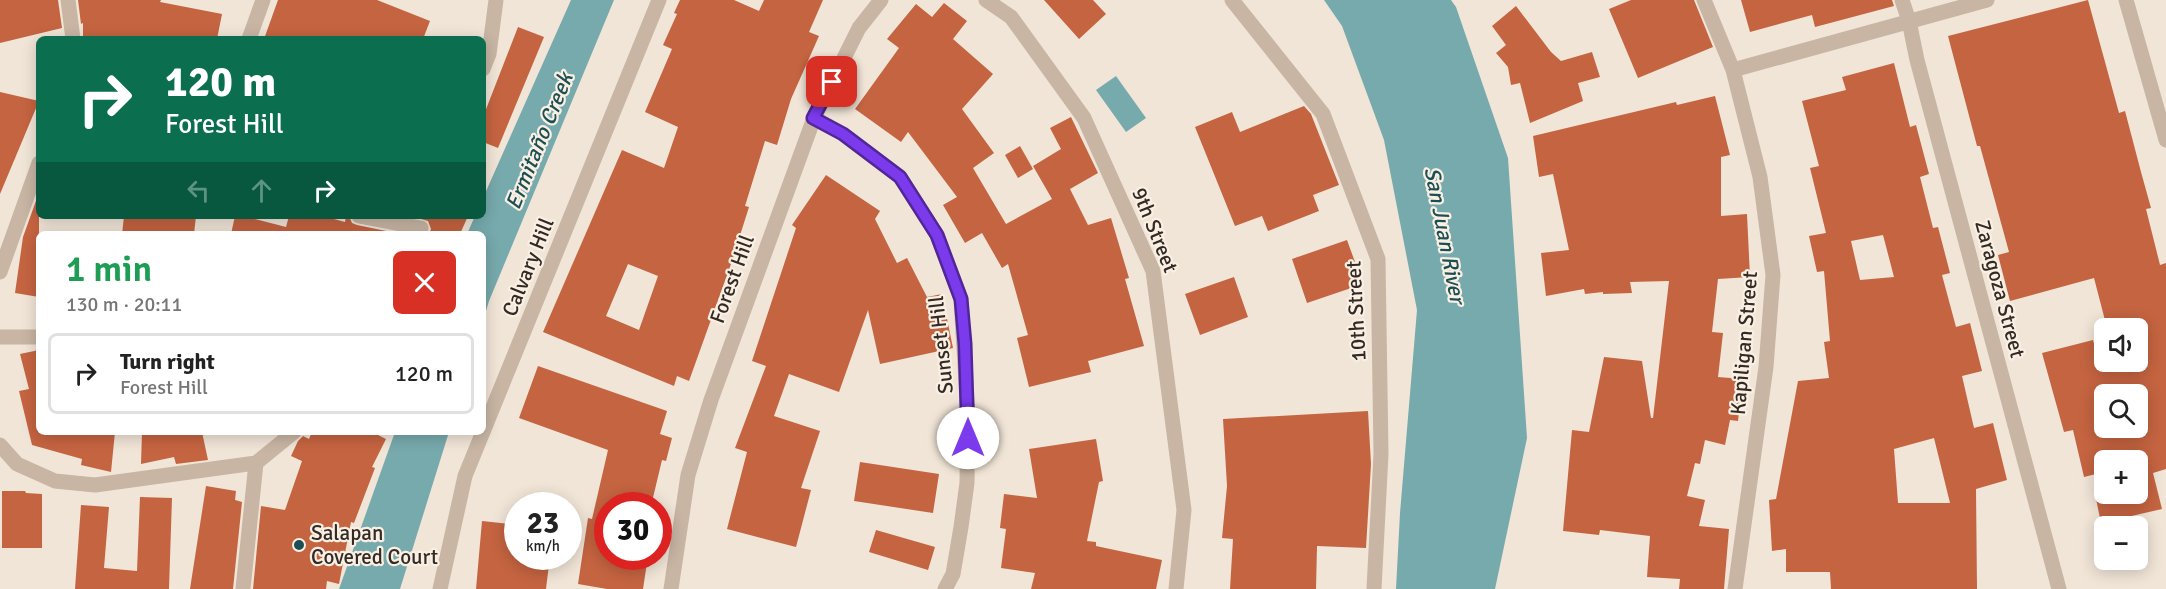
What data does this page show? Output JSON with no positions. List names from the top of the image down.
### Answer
{
  "streets": {
    "street": [
      "9th Street",
      "Calvary Hill",
      "Forest Hill",
      "Zaragoza Street",
      "10th Street",
      "Kapiligan Street",
      "Sunset Hill"
    ]
  },
  "crossings": [
    ["Forest Hill", "Sunset Hill"]
  ],
  "water": ["Ermitaño Creek", "San Juan River"],
  "places": ["Salapan Covered Court"],
  "page": {
    "turn": ["120 m", "Forest Hill"],
    "heading": ["1 min", "130 m · 20:11"],
    "map_buttons": ["+", "−"],
    "list": [
      {
        "name": "Turn right",
        "note": "Forest Hill",
        "value": "120 m"
      }
    ],
    "speed": "23 km/h",
    "limit": "30"
  }
}
